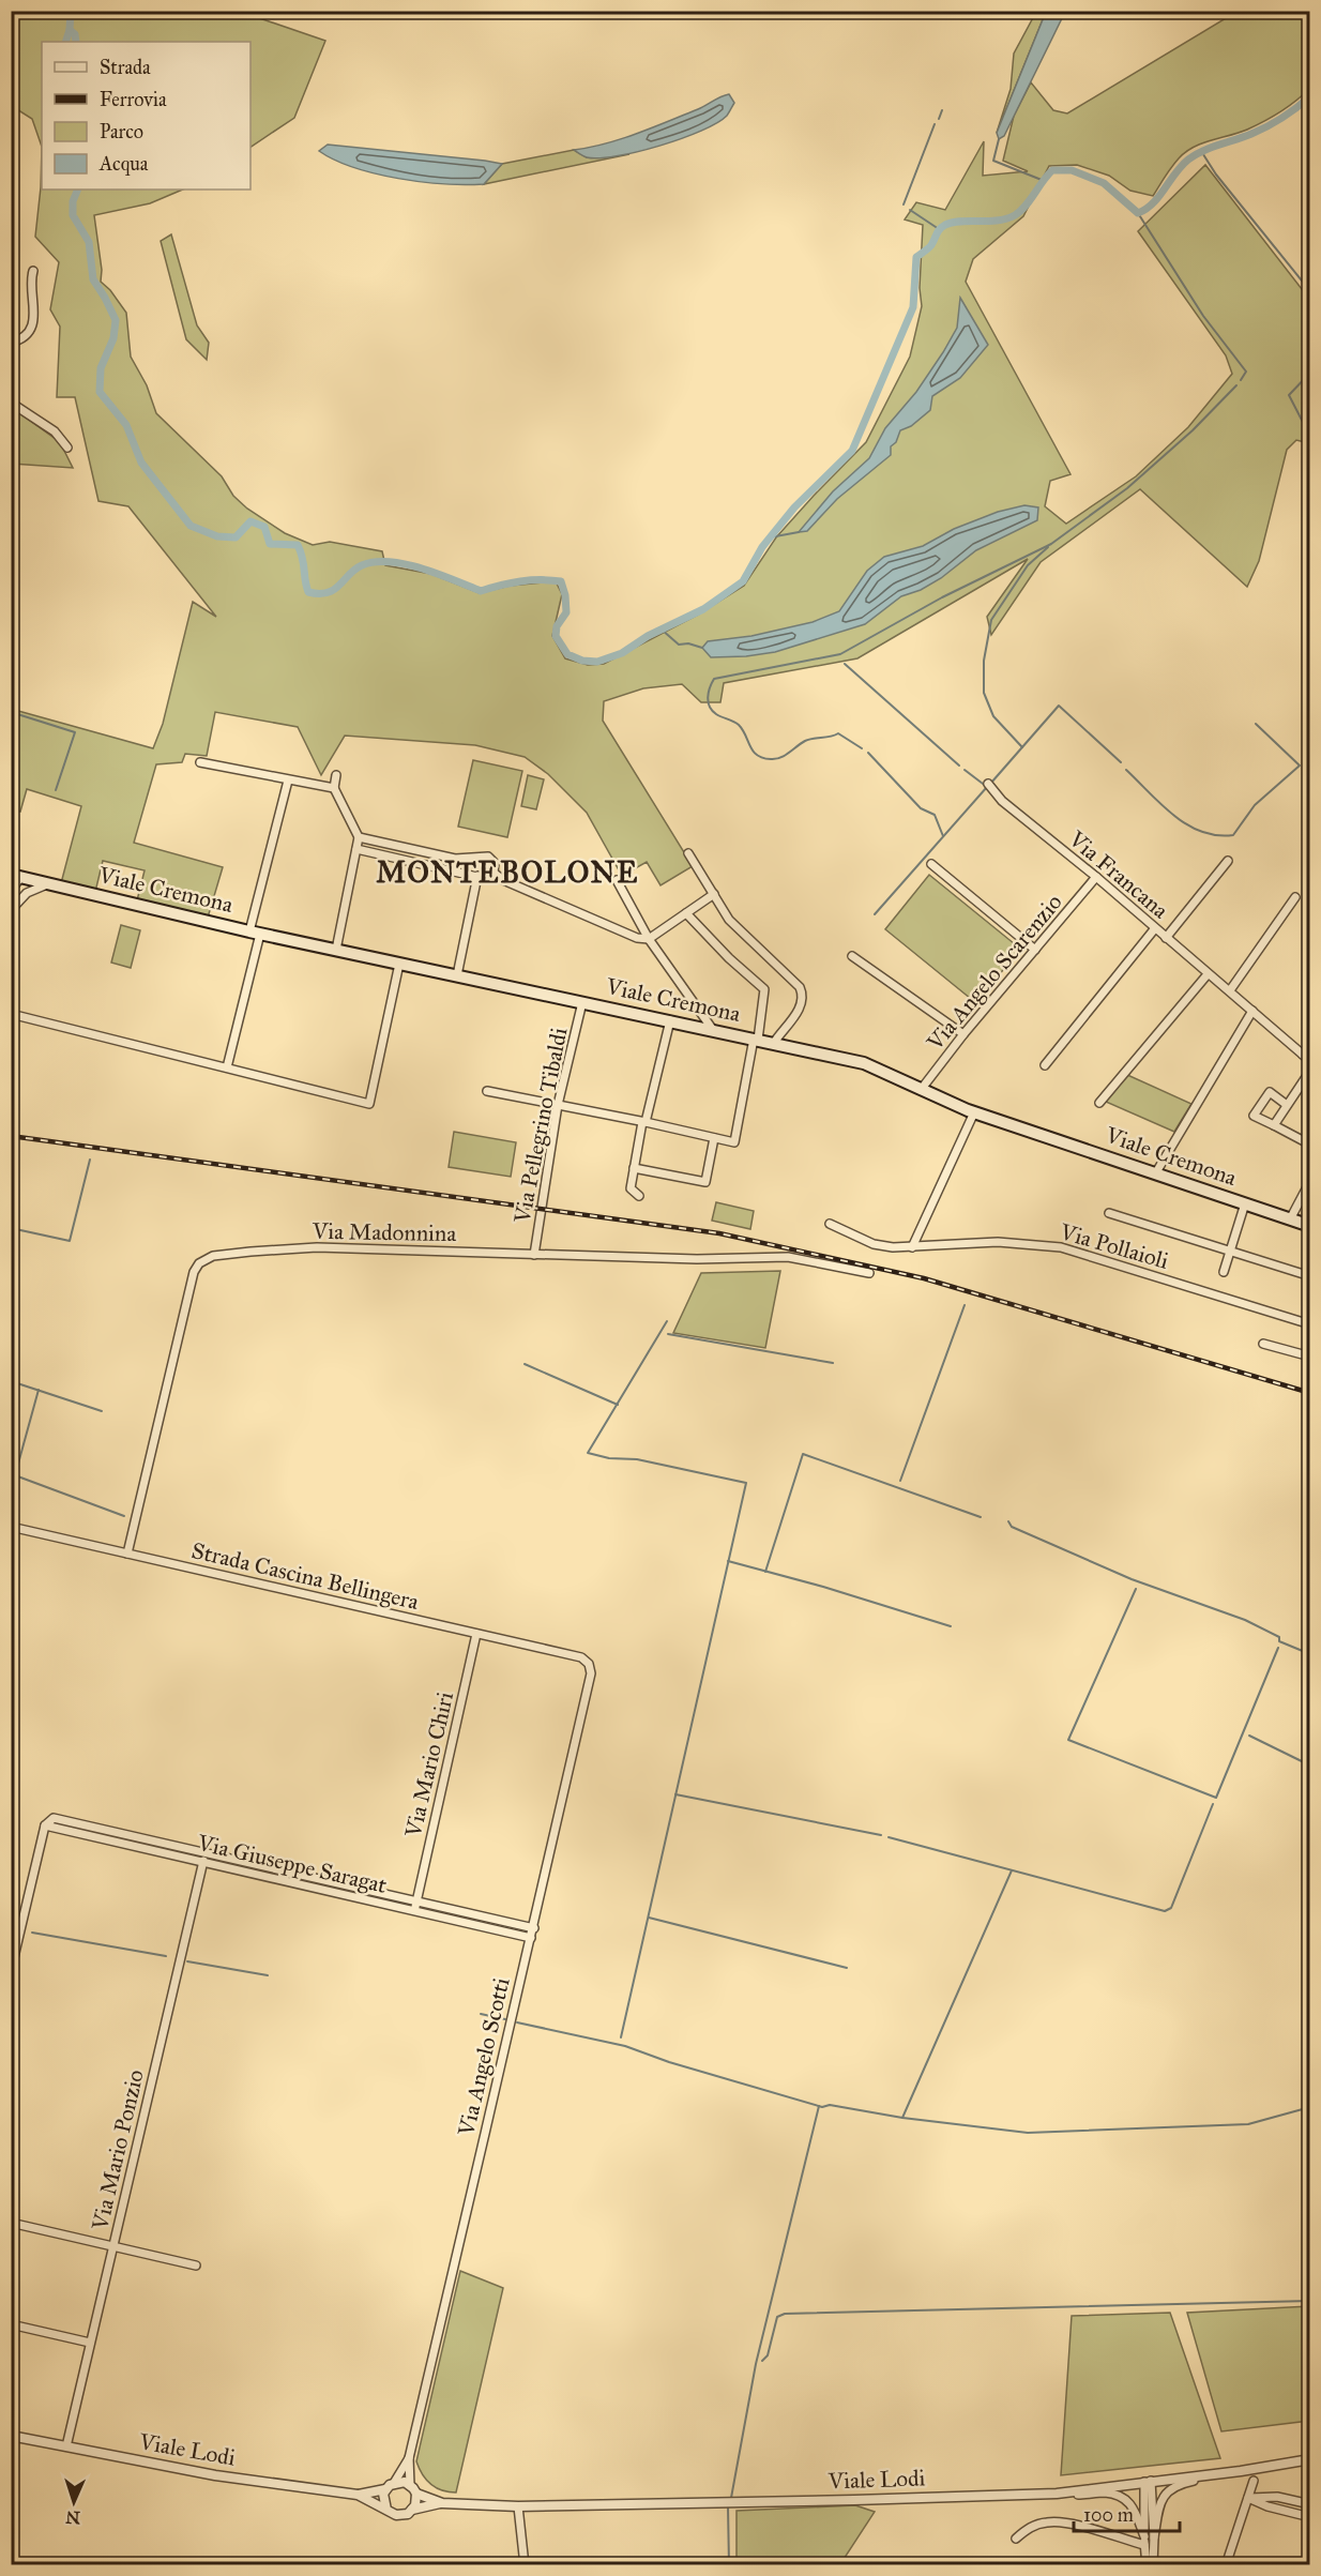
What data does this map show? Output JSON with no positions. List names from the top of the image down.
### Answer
{
  "streets": {
    "main road": ["Viale Cremona"],
    "street": [
      "Via Francana",
      "Via Angelo Scarenzio",
      "Via Pellegrino Tibaldi",
      "Via Madonnina",
      "Via Pollaioli",
      "Strada Cascina Bellingera",
      "Via Mario Chiri",
      "Via Giuseppe Saragat",
      "Via Angelo Scotti",
      "Via Mario Ponzio",
      "Viale Lodi"
    ]
  },
  "crossings": [
    ["Via Francana", "Via Angelo Scarenzio"],
    ["Viale Cremona", "Via Angelo Scarenzio"],
    ["Viale Cremona", "Via Pellegrino Tibaldi"],
    ["Via Pellegrino Tibaldi", "Via Madonnina"],
    ["Via Madonnina", "Strada Cascina Bellingera"],
    ["Strada Cascina Bellingera", "Via Mario Chiri"],
    ["Strada Cascina Bellingera", "Via Angelo Scotti"],
    ["Via Mario Chiri", "Via Giuseppe Saragat"],
    ["Via Giuseppe Saragat", "Via Angelo Scotti"],
    ["Via Giuseppe Saragat", "Via Mario Ponzio"],
    ["Via Angelo Scotti", "Viale Lodi"],
    ["Via Mario Ponzio", "Viale Lodi"]
  ],
  "districts": ["MONTEBOLONE"],
  "legend": [
    "Strada",
    "Ferrovia",
    "Parco",
    "Acqua"
  ],
  "scale_bar": "100 m",
  "north": "bottom"
}
